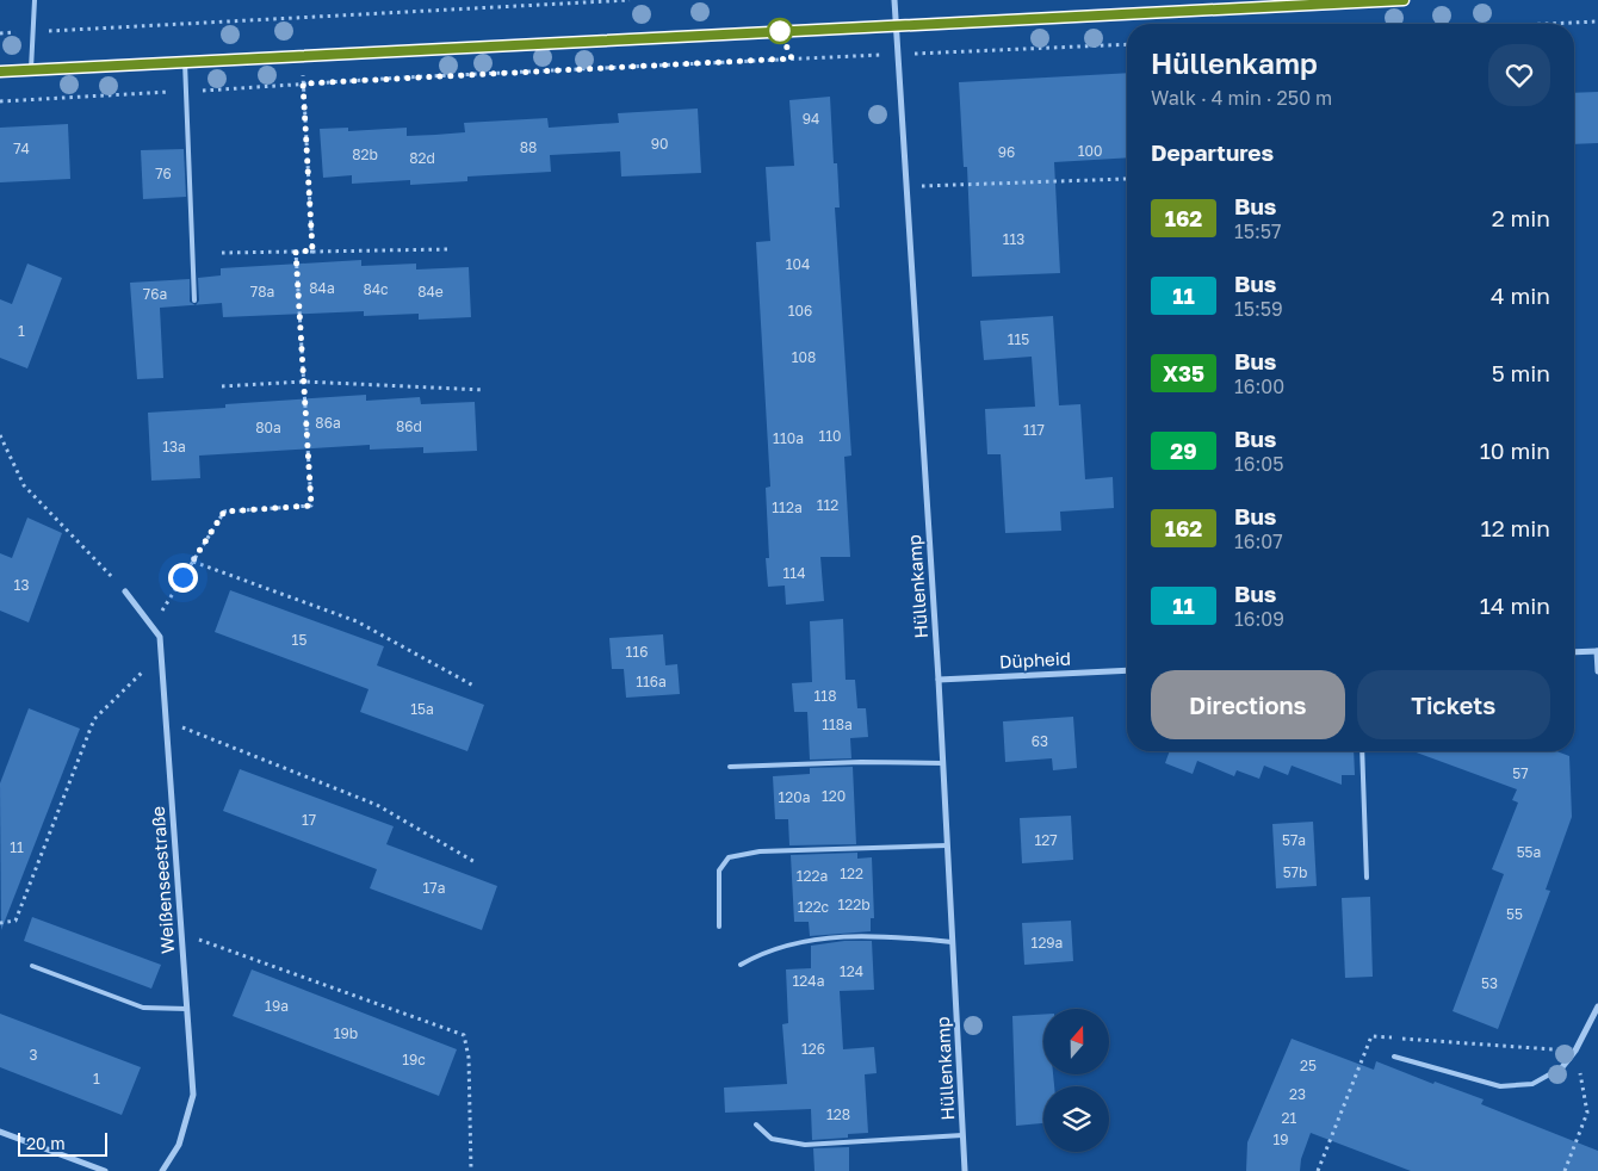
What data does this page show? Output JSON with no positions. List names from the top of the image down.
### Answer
{
  "streets": {
    "street": ["Hüllenkamp", "Düpheid", "Weißenseestraße"]
  },
  "crossings": [
    ["Hüllenkamp", "Düpheid"]
  ],
  "lines": ["bus line 162"],
  "house_numbers": [
    "94",
    "90",
    "88",
    "74",
    "100",
    "96",
    "82b",
    "82d",
    "76",
    "113",
    "104",
    "84a",
    "84c",
    "78a",
    "84e",
    "76a",
    "106",
    "1",
    "115",
    "108",
    "86a",
    "86d",
    "80a",
    "117",
    "110",
    "110a",
    "13a",
    "112",
    "112a",
    "114",
    "13",
    "15",
    "116",
    "116a",
    "118",
    "15a",
    "118a",
    "63",
    "57",
    "120",
    "120a",
    "17",
    "127",
    "57a",
    "11",
    "55a",
    "57b",
    "122",
    "122a",
    "17a",
    "122b",
    "122c",
    "55",
    "129a",
    "124",
    "124a",
    "53",
    "19a",
    "19b",
    "126",
    "3",
    "19c",
    "25",
    "1",
    "23",
    "128",
    "21",
    "19"
  ],
  "scale_bar": "20 m",
  "north": "top",
  "page": {
    "heading": [
      ["Hüllenkamp", "Walk · 4 min · 250 m"],
      "Departures"
    ],
    "list": [
      {
        "mark": "162",
        "name": "Bus",
        "note": "15:57",
        "value": "2 min"
      },
      {
        "mark": "11",
        "name": "Bus",
        "note": "15:59",
        "value": "4 min"
      },
      {
        "mark": "X35",
        "name": "Bus",
        "note": "16:00",
        "value": "5 min"
      },
      {
        "mark": "29",
        "name": "Bus",
        "note": "16:05",
        "value": "10 min"
      },
      {
        "mark": "162",
        "name": "Bus",
        "note": "16:07",
        "value": "12 min"
      },
      {
        "mark": "11",
        "name": "Bus",
        "note": "16:09",
        "value": "14 min"
      }
    ],
    "buttons": ["Directions", "Tickets"],
    "scale": "20 m"
  }
}
